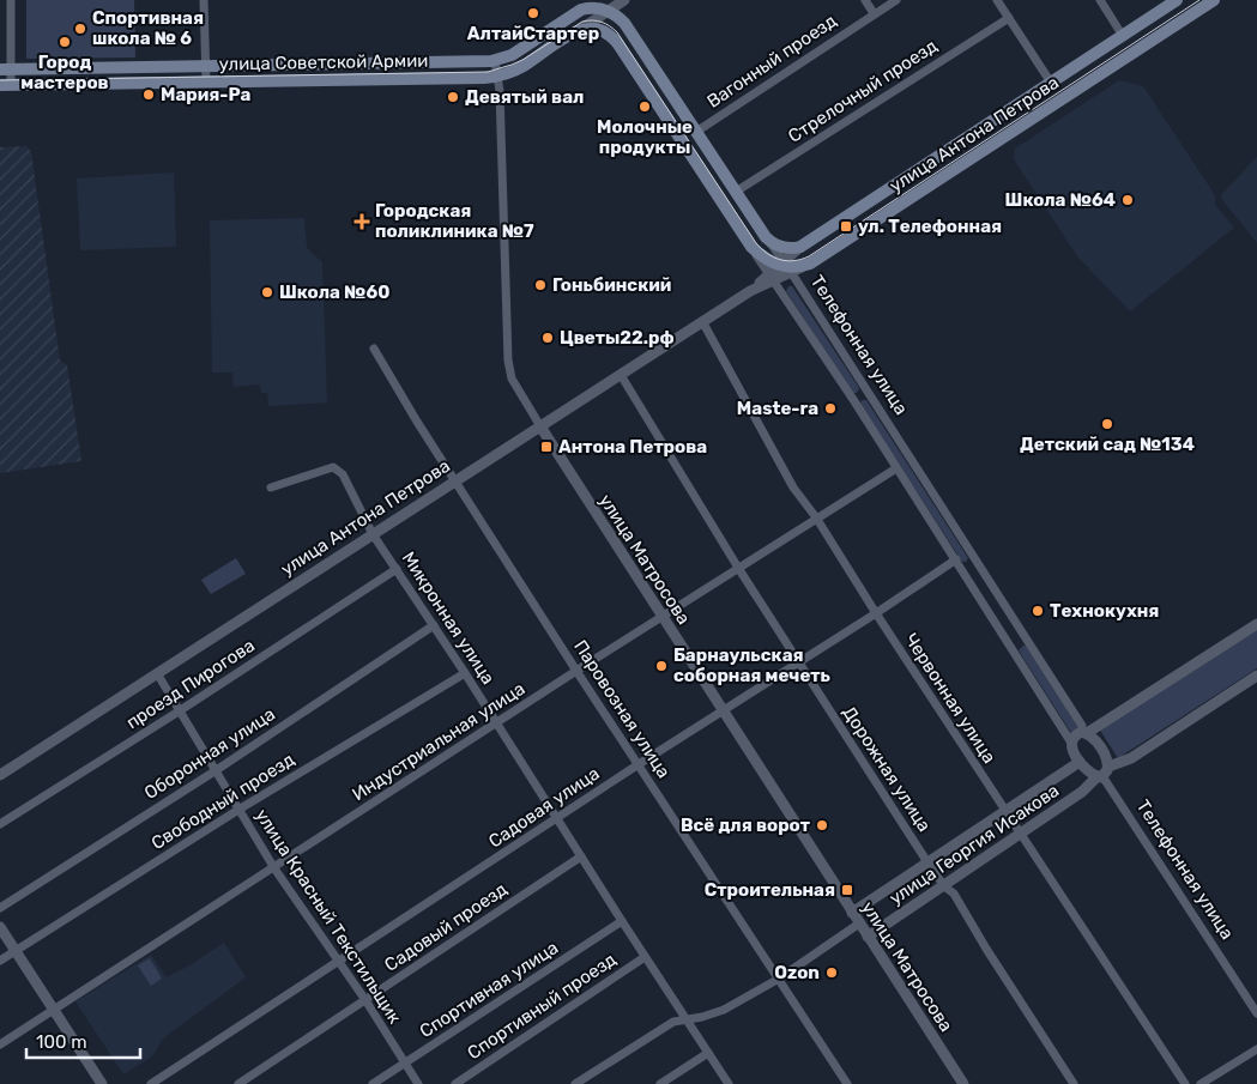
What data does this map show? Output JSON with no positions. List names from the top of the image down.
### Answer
{
  "streets": {
    "main road": ["улица Советской Армии", "улица Антона Петрова", "Телефонная улица"],
    "street": [
      "Вагонный проезд",
      "Стрелочный проезд",
      "улица Матросова",
      "Микронная улица",
      "проезд Пирогова",
      "Червонная улица",
      "Паровозная улица",
      "Индустриальная улица",
      "Оборонная улица",
      "Дорожная улица",
      "Свободный проезд",
      "Садовая улица",
      "улица Георгия Исакова",
      "улица Красный Текстильщик",
      "Садовый проезд",
      "Спортивная улица",
      "Спортивный проезд"
    ]
  },
  "crossings": [
    ["Вагонный проезд", "Телефонная улица"],
    ["улица Советской Армии", "Телефонная улица"],
    ["улица Советской Армии", "улица Матросова"],
    ["Стрелочный проезд", "Телефонная улица"],
    ["улица Антона Петрова", "Телефонная улица"],
    ["улица Антона Петрова", "улица Матросова"],
    ["улица Антона Петрова", "Микронная улица"],
    ["улица Антона Петрова", "Червонная улица"],
    ["улица Антона Петрова", "Паровозная улица"],
    ["улица Антона Петрова", "Дорожная улица"],
    ["улица Антона Петрова", "улица Красный Текстильщик"],
    ["Телефонная улица", "Индустриальная улица"],
    ["Телефонная улица", "Садовая улица"],
    ["Телефонная улица", "улица Георгия Исакова"],
    ["улица Матросова", "Индустриальная улица"],
    ["улица Матросова", "Садовая улица"],
    ["улица Матросова", "улица Георгия Исакова"],
    ["Микронная улица", "проезд Пирогова"],
    ["Микронная улица", "Индустриальная улица"],
    ["Микронная улица", "Оборонная улица"],
    ["Микронная улица", "Свободный проезд"],
    ["Микронная улица", "Садовая улица"],
    ["Микронная улица", "Садовый проезд"],
    ["Микронная улица", "Спортивная улица"],
    ["Микронная улица", "Спортивный проезд"],
    ["проезд Пирогова", "улица Красный Текстильщик"],
    ["Червонная улица", "Индустриальная улица"],
    ["Червонная улица", "Садовая улица"],
    ["Червонная улица", "улица Георгия Исакова"],
    ["Паровозная улица", "Индустриальная улица"],
    ["Паровозная улица", "Садовая улица"],
    ["Индустриальная улица", "Дорожная улица"],
    ["Индустриальная улица", "улица Красный Текстильщик"],
    ["Оборонная улица", "улица Красный Текстильщик"],
    ["Дорожная улица", "Садовая улица"],
    ["Дорожная улица", "улица Георгия Исакова"],
    ["Свободный проезд", "улица Красный Текстильщик"],
    ["Садовая улица", "улица Красный Текстильщик"],
    ["улица Красный Текстильщик", "Садовый проезд"],
    ["улица Красный Текстильщик", "Спортивная улица"]
  ],
  "places": {
    "other": [
      "АлтайСтартер",
      "Спортивная школа № 6",
      "Город мастеров",
      "Мария-Ра",
      "Девятый вал",
      "Молочные продукты",
      "Школа №64",
      "Гоньбинский",
      "Школа №60",
      "Цветы22.рф",
      "Maste-ra",
      "Детский сад №134",
      "Технокухня",
      "Барнаульская соборная мечеть",
      "Всё для ворот",
      "Ozon"
    ],
    "health": ["Городская поликлиника №7"],
    "transit": ["ул. Телефонная", "Антона Петрова", "Строительная"]
  },
  "scale_bar": "100 m"
}
